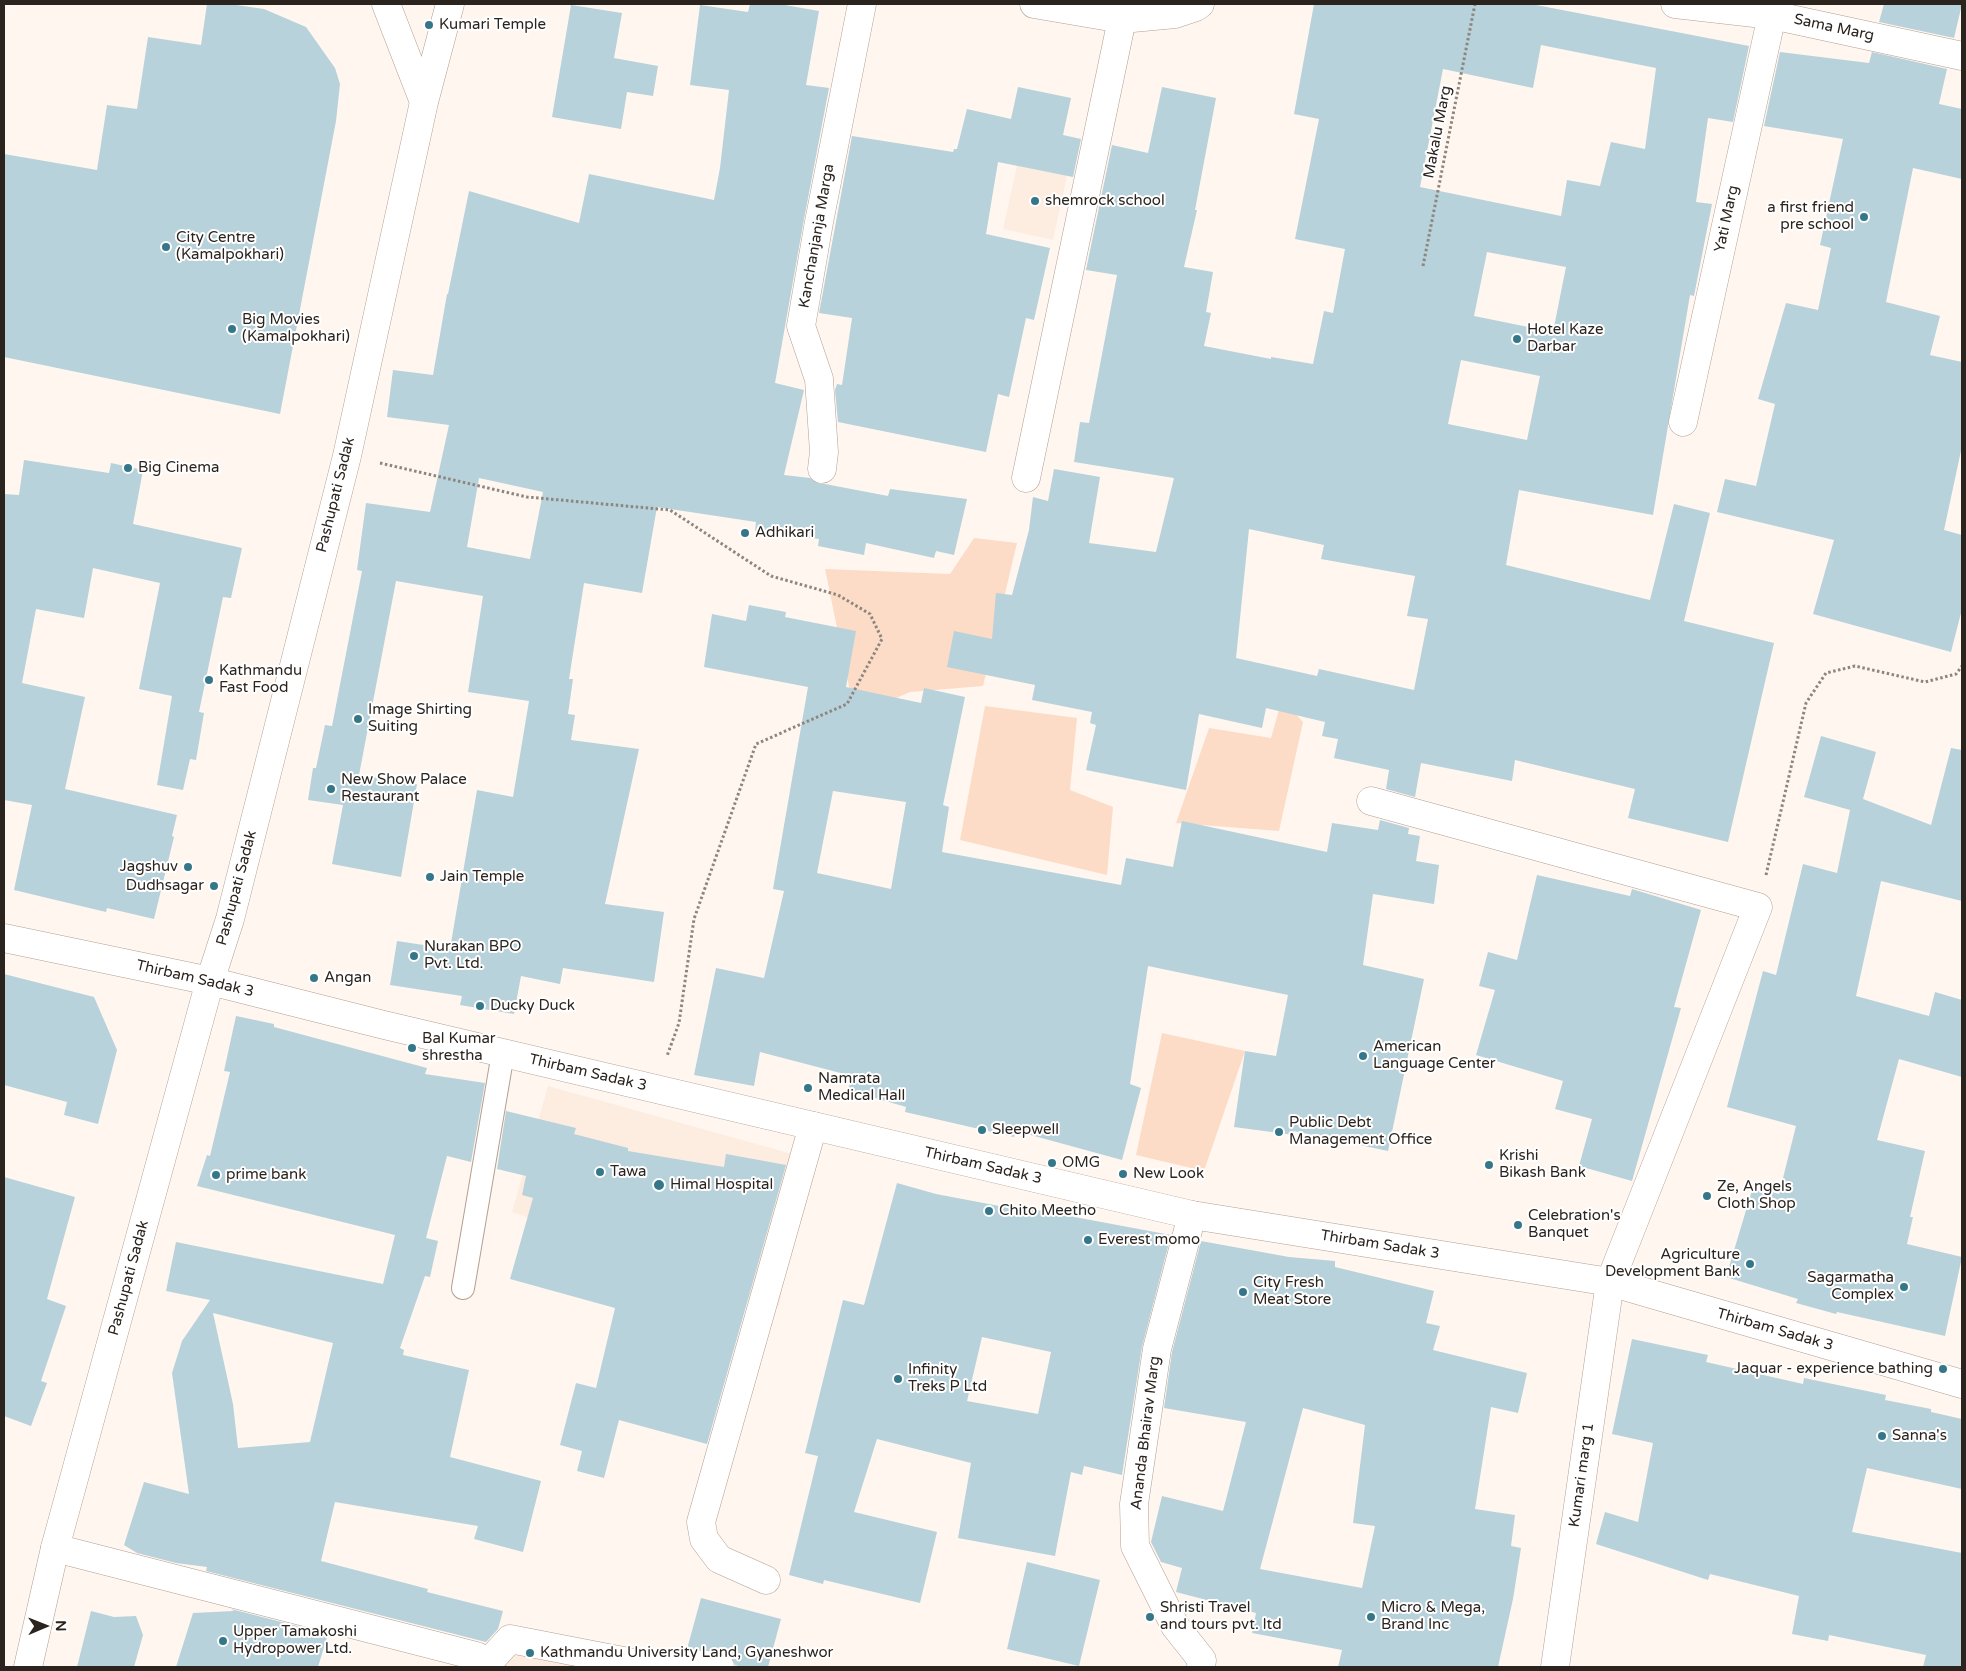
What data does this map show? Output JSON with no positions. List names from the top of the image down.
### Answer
{
  "streets": {
    "main road": [
      "Sama Marg",
      "Yati Marg",
      "Kanchanjanja Marga",
      "Pashupati Sadak",
      "Thirbam Sadak 3",
      "Ananda Bhairav Marg",
      "Kumari marg 1"
    ],
    "path": ["Makalu Marg"]
  },
  "crossings": [
    ["Sama Marg", "Yati Marg"],
    ["Pashupati Sadak", "Thirbam Sadak 3"],
    ["Thirbam Sadak 3", "Ananda Bhairav Marg"],
    ["Thirbam Sadak 3", "Kumari marg 1"]
  ],
  "places": [
    "Kumari Temple",
    "shemrock school",
    "a first friend pre school",
    "City Centre (Kamalpokhari)",
    "Big Movies (Kamalpokhari)",
    "Hotel Kaze Darbar",
    "Big Cinema",
    "Adhikari",
    "Kathmandu Fast Food",
    "Image Shirting Suiting",
    "New Show Palace Restaurant",
    "Jagshuv",
    "Jain Temple",
    "Dudhsagar",
    "Nurakan BPO Pvt. Ltd.",
    "Angan",
    "Ducky Duck",
    "Bal Kumar shrestha",
    "American Language Center",
    "Namrata Medical Hall",
    "Sleepwell",
    "Public Debt Management Office",
    "OMG",
    "Krishi Bikash Bank",
    "Tawa",
    "New Look",
    "prime bank",
    "Himal Hospital",
    "Ze, Angels Cloth Shop",
    "Chito Meetho",
    "Celebration's Banquet",
    "Everest momo",
    "Agriculture Development Bank",
    "Sagarmatha Complex",
    "City Fresh Meat Store",
    "Jaquar - experience bathing",
    "Infinity Treks P Ltd",
    "Sanna's",
    "Shristi Travel and tours pvt. ltd",
    "Micro & Mega, Brand Inc",
    "Upper Tamakoshi Hydropower Ltd.",
    "Kathmandu University Land, Gyaneshwor"
  ],
  "north": "right"
}
